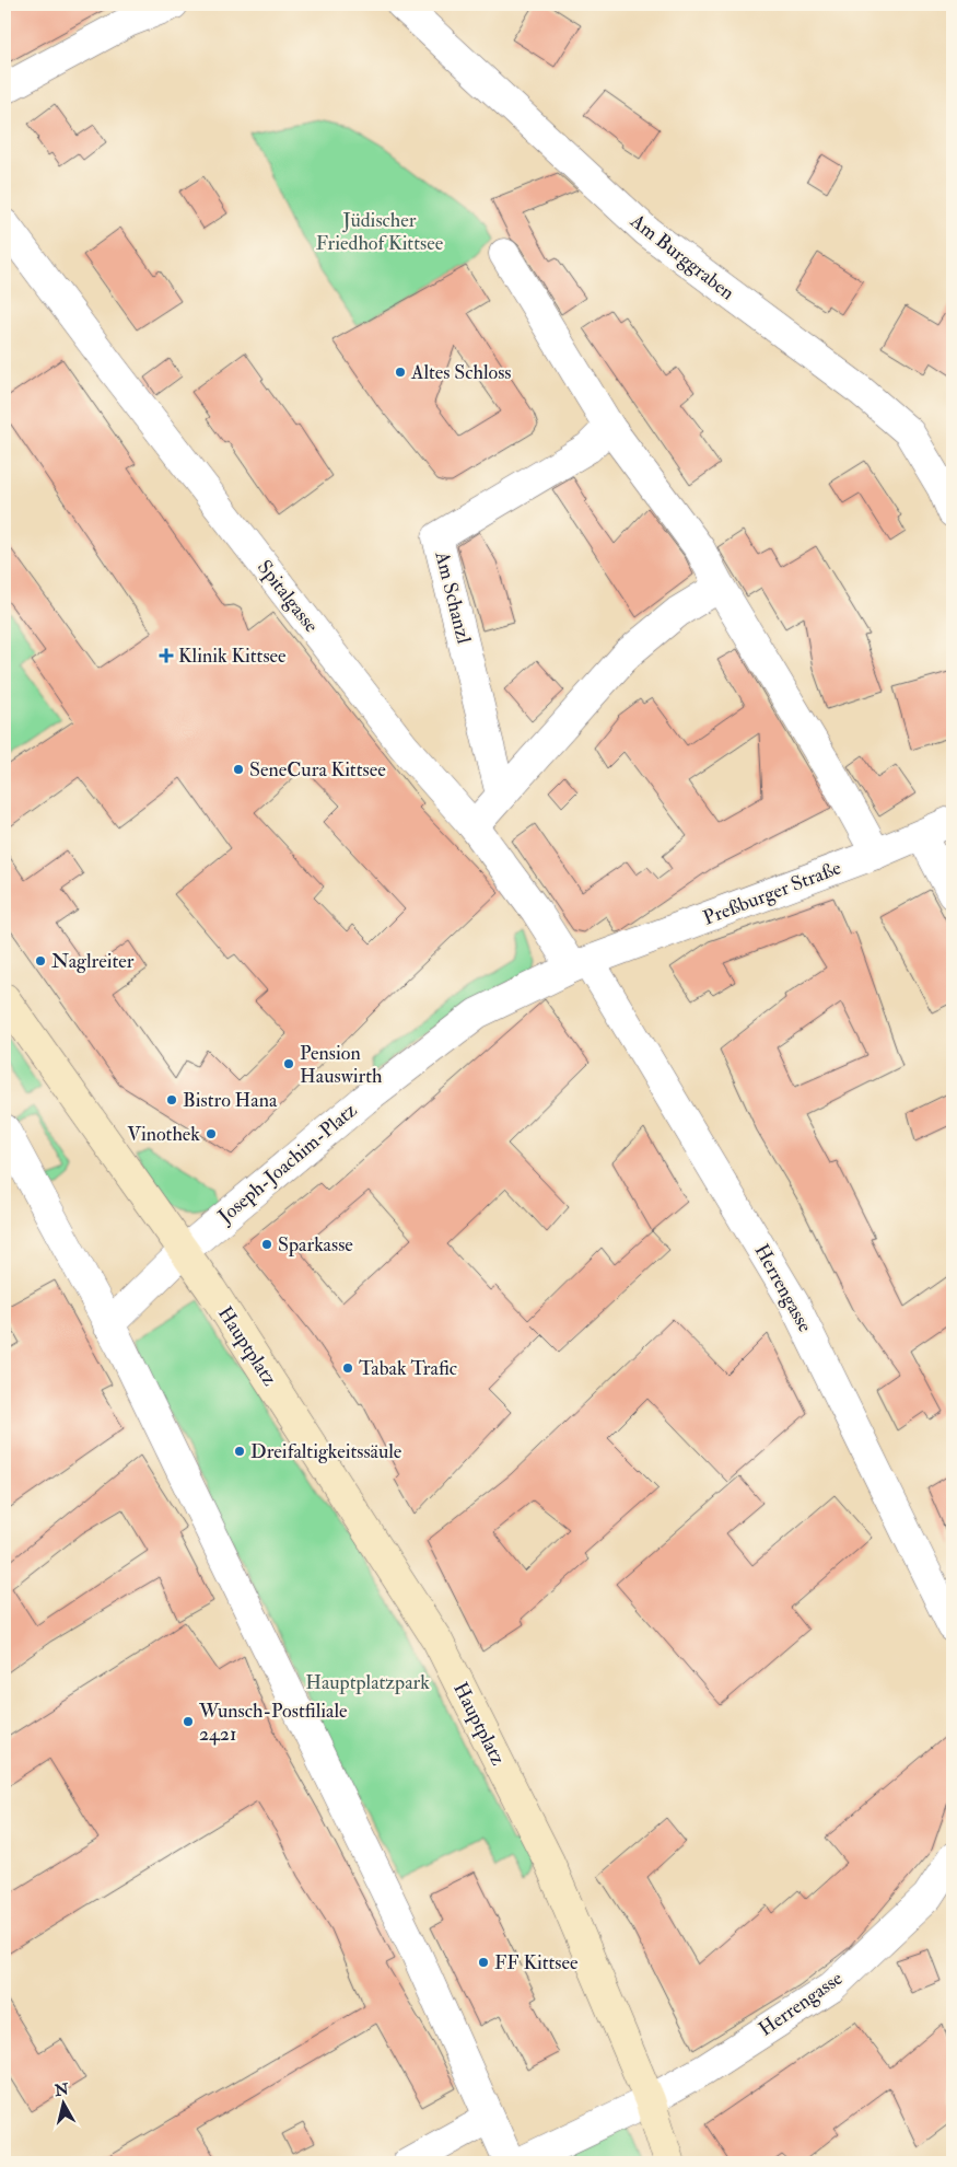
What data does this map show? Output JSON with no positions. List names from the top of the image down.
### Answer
{
  "streets": {
    "street": [
      "Am Burggraben",
      "Spitalgasse",
      "Am Schanzl",
      "Preßburger Straße",
      "Joseph-Joachim-Platz",
      "Herrengasse",
      "Hauptplatz"
    ]
  },
  "crossings": [
    ["Spitalgasse", "Preßburger Straße"],
    ["Spitalgasse", "Joseph-Joachim-Platz"],
    ["Spitalgasse", "Herrengasse"],
    ["Preßburger Straße", "Joseph-Joachim-Platz"],
    ["Preßburger Straße", "Herrengasse"],
    ["Joseph-Joachim-Platz", "Herrengasse"],
    ["Joseph-Joachim-Platz", "Hauptplatz"],
    ["Herrengasse", "Hauptplatz"]
  ],
  "parks": ["Jüdischer Friedhof Kittsee", "Hauptplatzpark"],
  "places": {
    "other": [
      "Altes Schloss",
      "SeneCura Kittsee",
      "Naglreiter",
      "Pension Hauswirth",
      "Bistro Hana",
      "Vinothek",
      "Sparkasse",
      "Tabak Trafic",
      "Dreifaltigkeitssäule",
      "Wunsch-Postfiliale 2421",
      "FF Kittsee"
    ],
    "health": ["Klinik Kittsee"]
  },
  "north": "top"
}
